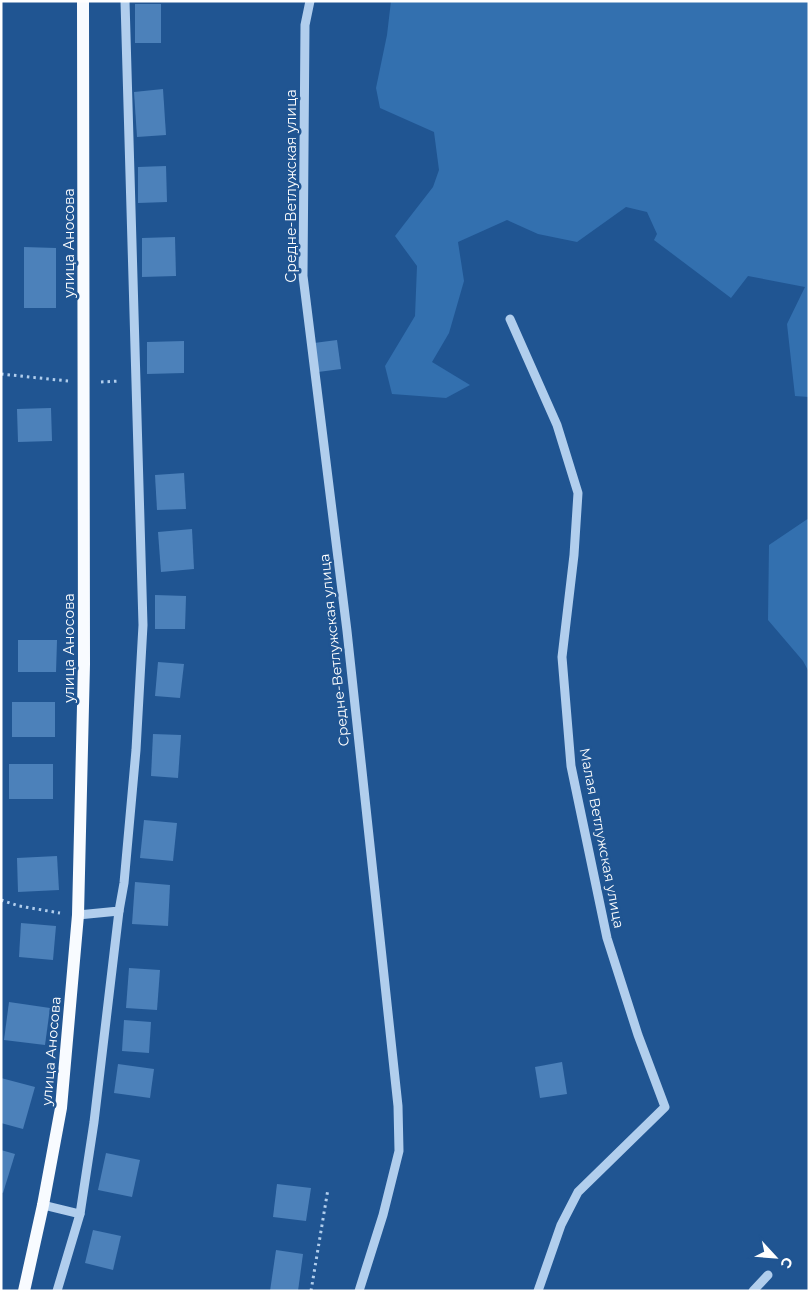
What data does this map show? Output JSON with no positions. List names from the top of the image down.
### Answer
{
  "streets": {
    "main road": ["улица Аносова"],
    "street": ["Средне-Ветлужская улица", "Малая Ветлужская улица"]
  },
  "north": "bottom right"
}
